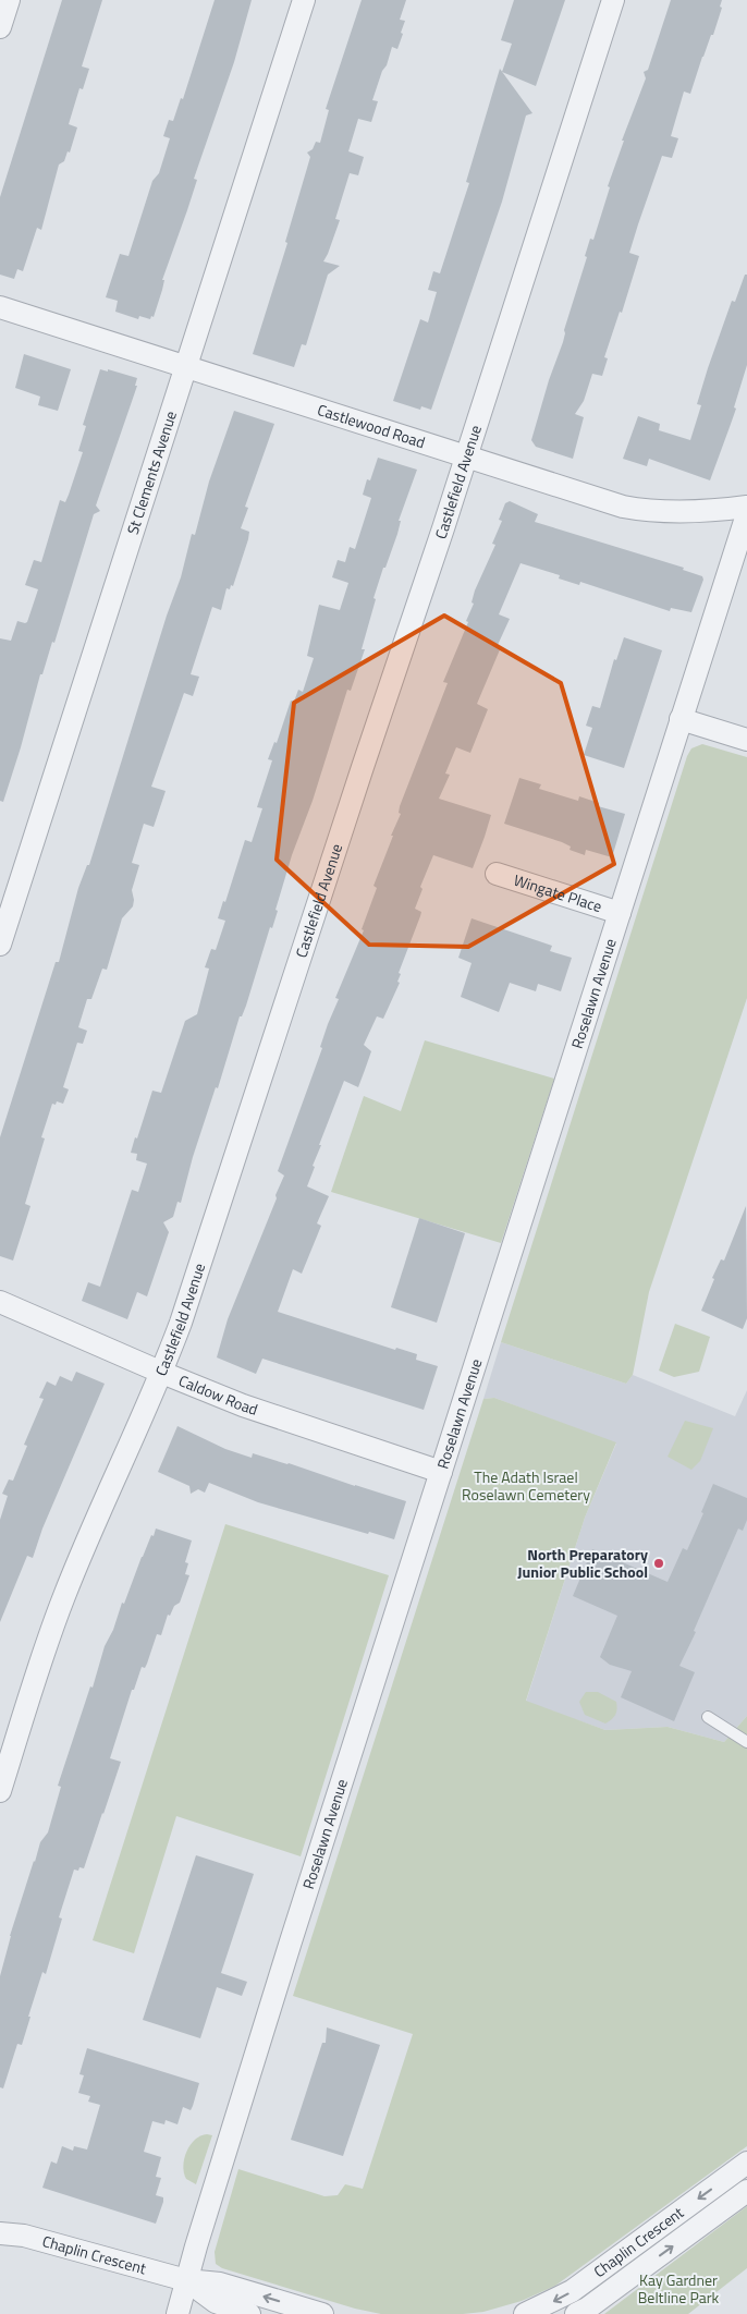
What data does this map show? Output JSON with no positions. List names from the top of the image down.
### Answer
{
  "streets": {
    "street": [
      "Castlewood Road",
      "St Clements Avenue",
      "Castlefield Avenue",
      "Wingate Place",
      "Roselawn Avenue",
      "Caldow Road",
      "Chaplin Crescent"
    ]
  },
  "crossings": [
    ["Castlewood Road", "St Clements Avenue"],
    ["Castlewood Road", "Castlefield Avenue"],
    ["Castlefield Avenue", "Caldow Road"],
    ["Wingate Place", "Roselawn Avenue"],
    ["Roselawn Avenue", "Caldow Road"],
    ["Roselawn Avenue", "Chaplin Crescent"]
  ],
  "parks": ["The Adath Israel Roselawn Cemetery", "Kay Gardner Beltline Park"],
  "places": ["North Preparatory Junior Public School"]
}
